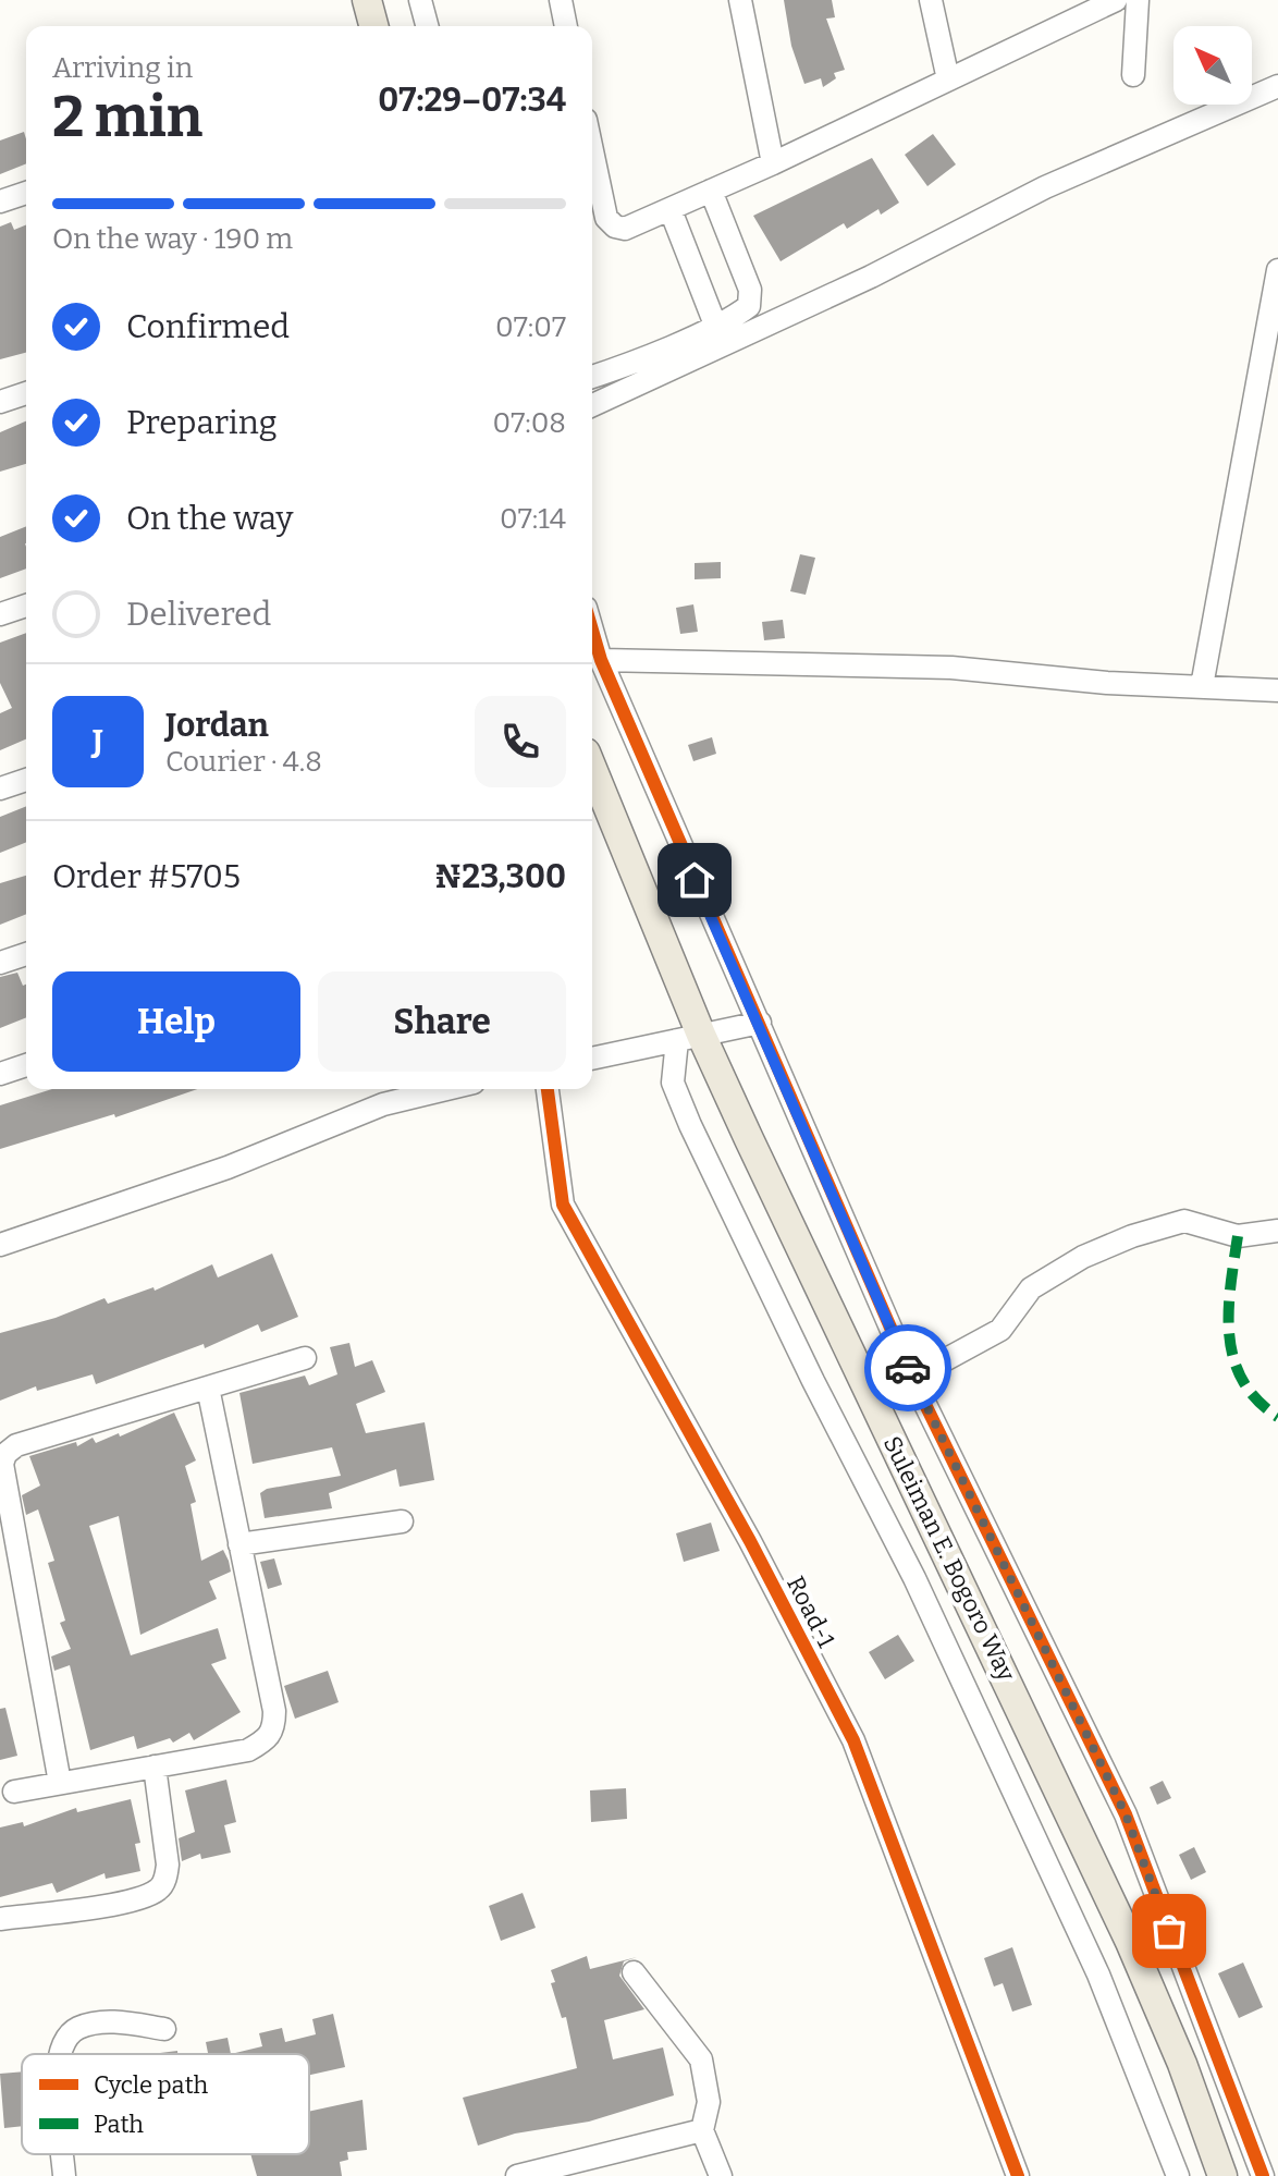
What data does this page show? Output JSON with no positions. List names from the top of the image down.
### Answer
{
  "streets": {
    "main road": ["Suleiman E. Bogoro Way"],
    "street": ["Road-1"]
  },
  "legend": ["Cycle path", "Path"],
  "north": "top left",
  "page": {
    "heading": ["2 min", "Arriving in", "07:29–07:34"],
    "panel": [
      "Jordan",
      "Courier · 4.8",
      "Order #5705",
      "₦23,300"
    ],
    "bar": "On the way · 190 m",
    "list": [
      ["Confirmed", "07:07"],
      ["Preparing", "07:08"],
      ["On the way", "07:14"],
      "Delivered"
    ],
    "round": "J",
    "buttons": ["Help", "Share"]
  }
}
